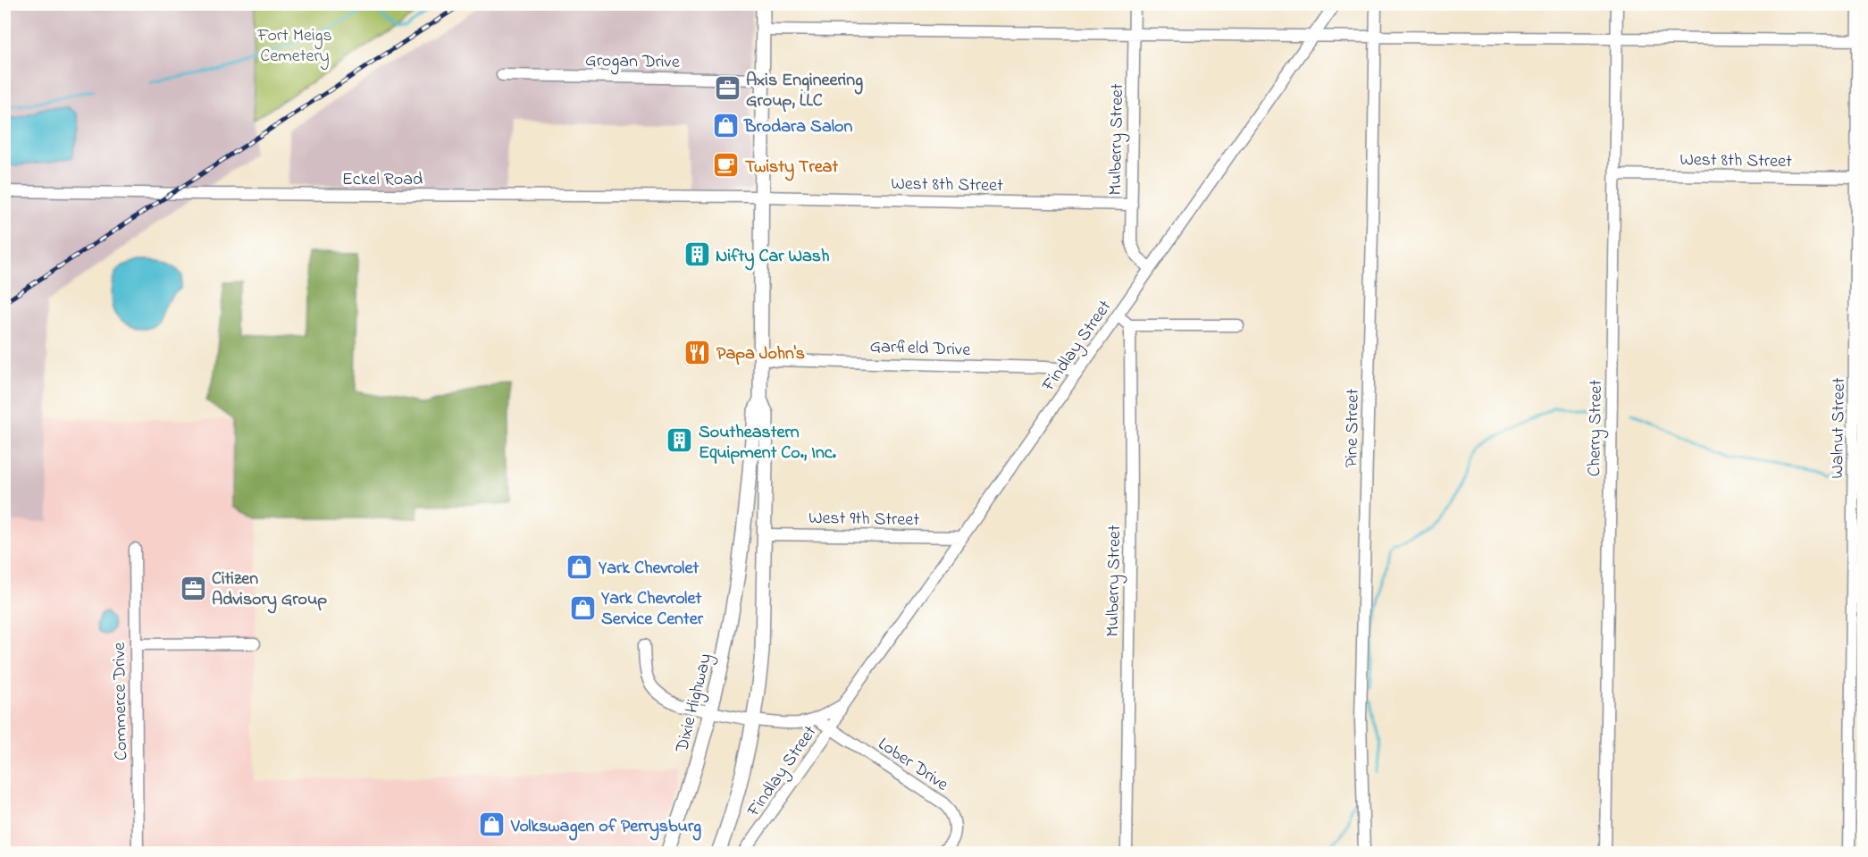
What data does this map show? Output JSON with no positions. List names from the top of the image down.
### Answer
{
  "streets": {
    "main road": ["Dixie Highway"],
    "street": [
      "Grogan Drive",
      "Mulberry Street",
      "West 8th Street",
      "Eckel Road",
      "Findlay Street",
      "Garfield Drive",
      "Pine Street",
      "Cherry Street",
      "Walnut Street",
      "West 9th Street",
      "Commerce Drive",
      "Lober Drive"
    ]
  },
  "crossings": [
    ["Grogan Drive", "Dixie Highway"],
    ["Mulberry Street", "West 8th Street"],
    ["Mulberry Street", "Findlay Street"],
    ["West 8th Street", "Eckel Road"],
    ["West 8th Street", "Cherry Street"],
    ["West 8th Street", "Walnut Street"],
    ["West 8th Street", "Dixie Highway"],
    ["Eckel Road", "Dixie Highway"],
    ["Findlay Street", "Garfield Drive"],
    ["Findlay Street", "West 9th Street"],
    ["Findlay Street", "Dixie Highway"],
    ["Findlay Street", "Lober Drive"],
    ["Garfield Drive", "Dixie Highway"],
    ["West 9th Street", "Dixie Highway"]
  ],
  "parks": ["Fort Meigs Cemetery"],
  "places": {
    "office": ["Axis Engineering Group, LLC", "Citizen Advisory Group"],
    "shop": [
      "Brodara Salon",
      "Yark Chevrolet",
      "Yark Chevrolet Service Center",
      "Volkswagen of Perrysburg"
    ],
    "cafe": ["Twisty Treat"],
    "building": ["Nifty Car Wash", "Southeastern Equipment Co., Inc."],
    "restaurant": ["Papa John's"]
  }
}
